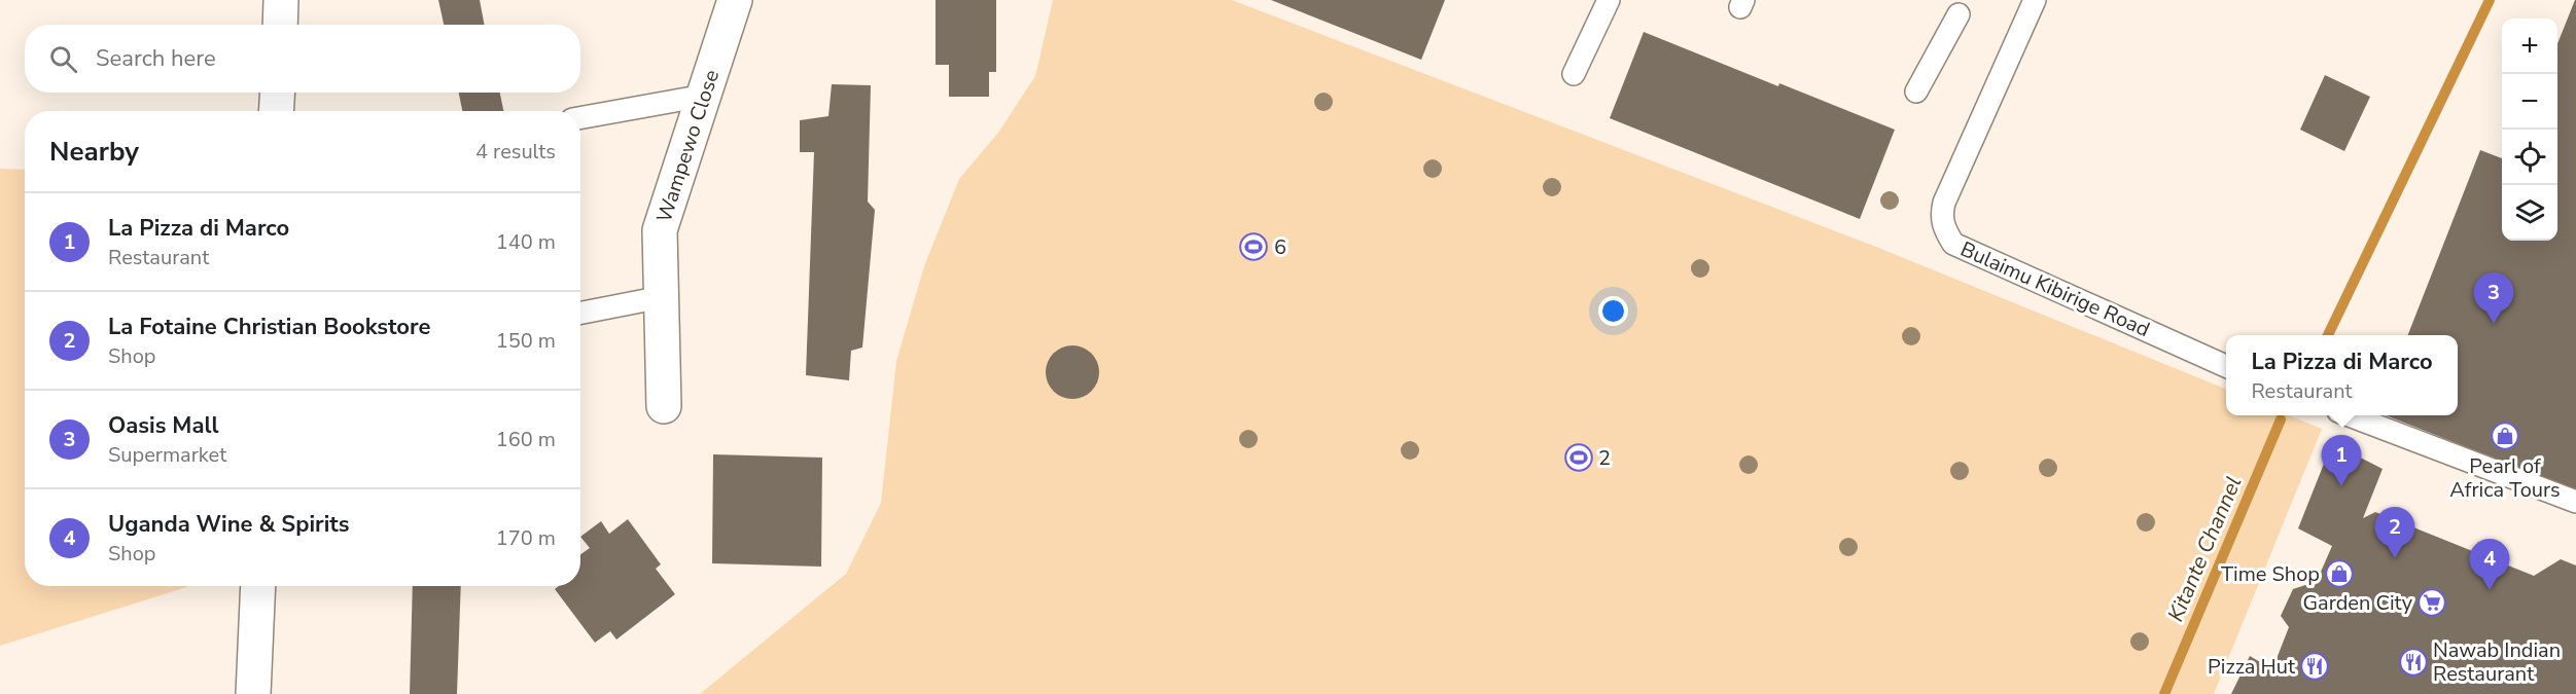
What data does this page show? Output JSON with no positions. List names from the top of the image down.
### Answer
{
  "streets": {
    "street": ["Wampewo Close"],
    "lane": ["Bulaimu Kibirige Road"]
  },
  "water": ["Kitante Channel"],
  "places": {
    "sports": ["6", "2"],
    "shop": ["Pearl of Africa Tours", "Time Shop"],
    "supermarket": ["Garden City"],
    "restaurant": ["Nawab Indian Restaurant", "Pizza Hut"]
  },
  "page": {
    "map_buttons": ["+", "−"],
    "search": "Search here",
    "heading": ["Nearby", "4 results"],
    "list": [
      {
        "mark": "1",
        "name": "La Pizza di Marco",
        "note": "Restaurant",
        "value": "140 m"
      },
      {
        "mark": "2",
        "name": "La Fotaine Christian Bookstore",
        "note": "Shop",
        "value": "150 m"
      },
      {
        "mark": "3",
        "name": "Oasis Mall",
        "note": "Supermarket",
        "value": "160 m"
      },
      {
        "mark": "4",
        "name": "Uganda Wine & Spirits",
        "note": "Shop",
        "value": "170 m"
      }
    ],
    "pins": [
      "3",
      "1",
      "2",
      "4"
    ],
    "popup": ["La Pizza di Marco", "Restaurant"]
  }
}
